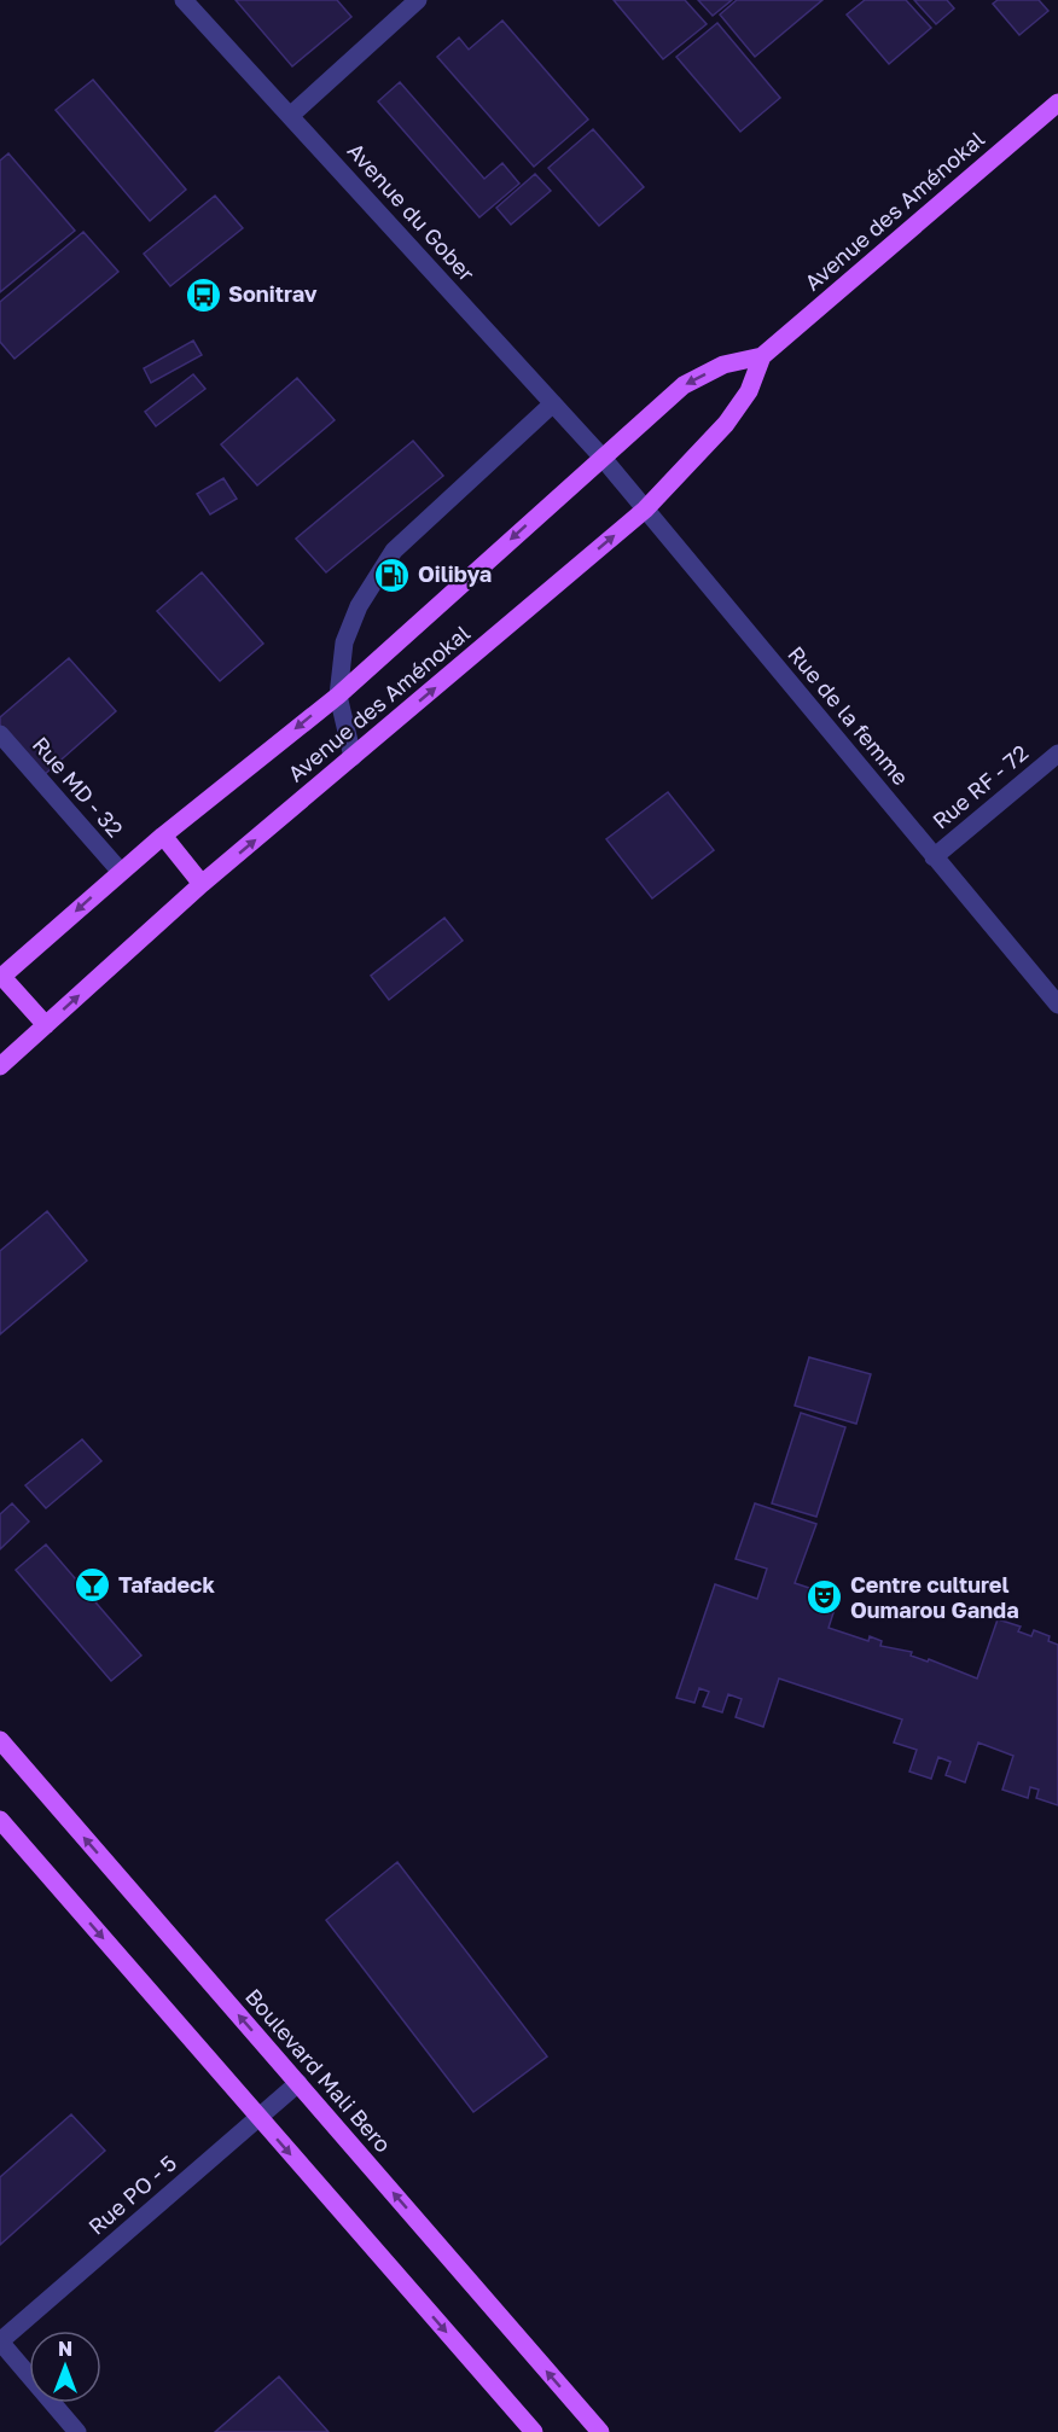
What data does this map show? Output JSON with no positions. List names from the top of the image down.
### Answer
{
  "streets": {
    "main road": ["Avenue des Aménokal", "Boulevard Mali Bero"],
    "street": [
      "Avenue du Gober",
      "Rue de la femme",
      "Rue MD - 32",
      "Rue RF - 72",
      "Rue PO - 5"
    ]
  },
  "crossings": [
    ["Avenue des Aménokal", "Avenue du Gober"],
    ["Avenue des Aménokal", "Rue de la femme"],
    ["Avenue des Aménokal", "Rue MD - 32"],
    ["Avenue du Gober", "Rue de la femme"],
    ["Rue de la femme", "Rue RF - 72"],
    ["Boulevard Mali Bero", "Rue PO - 5"]
  ],
  "places": {
    "bus stop": ["Sonitrav"],
    "fuel station": ["Oilibya"],
    "bar": ["Tafadeck"],
    "theatre": ["Centre culturel Oumarou Ganda"]
  },
  "north": "top"
}
